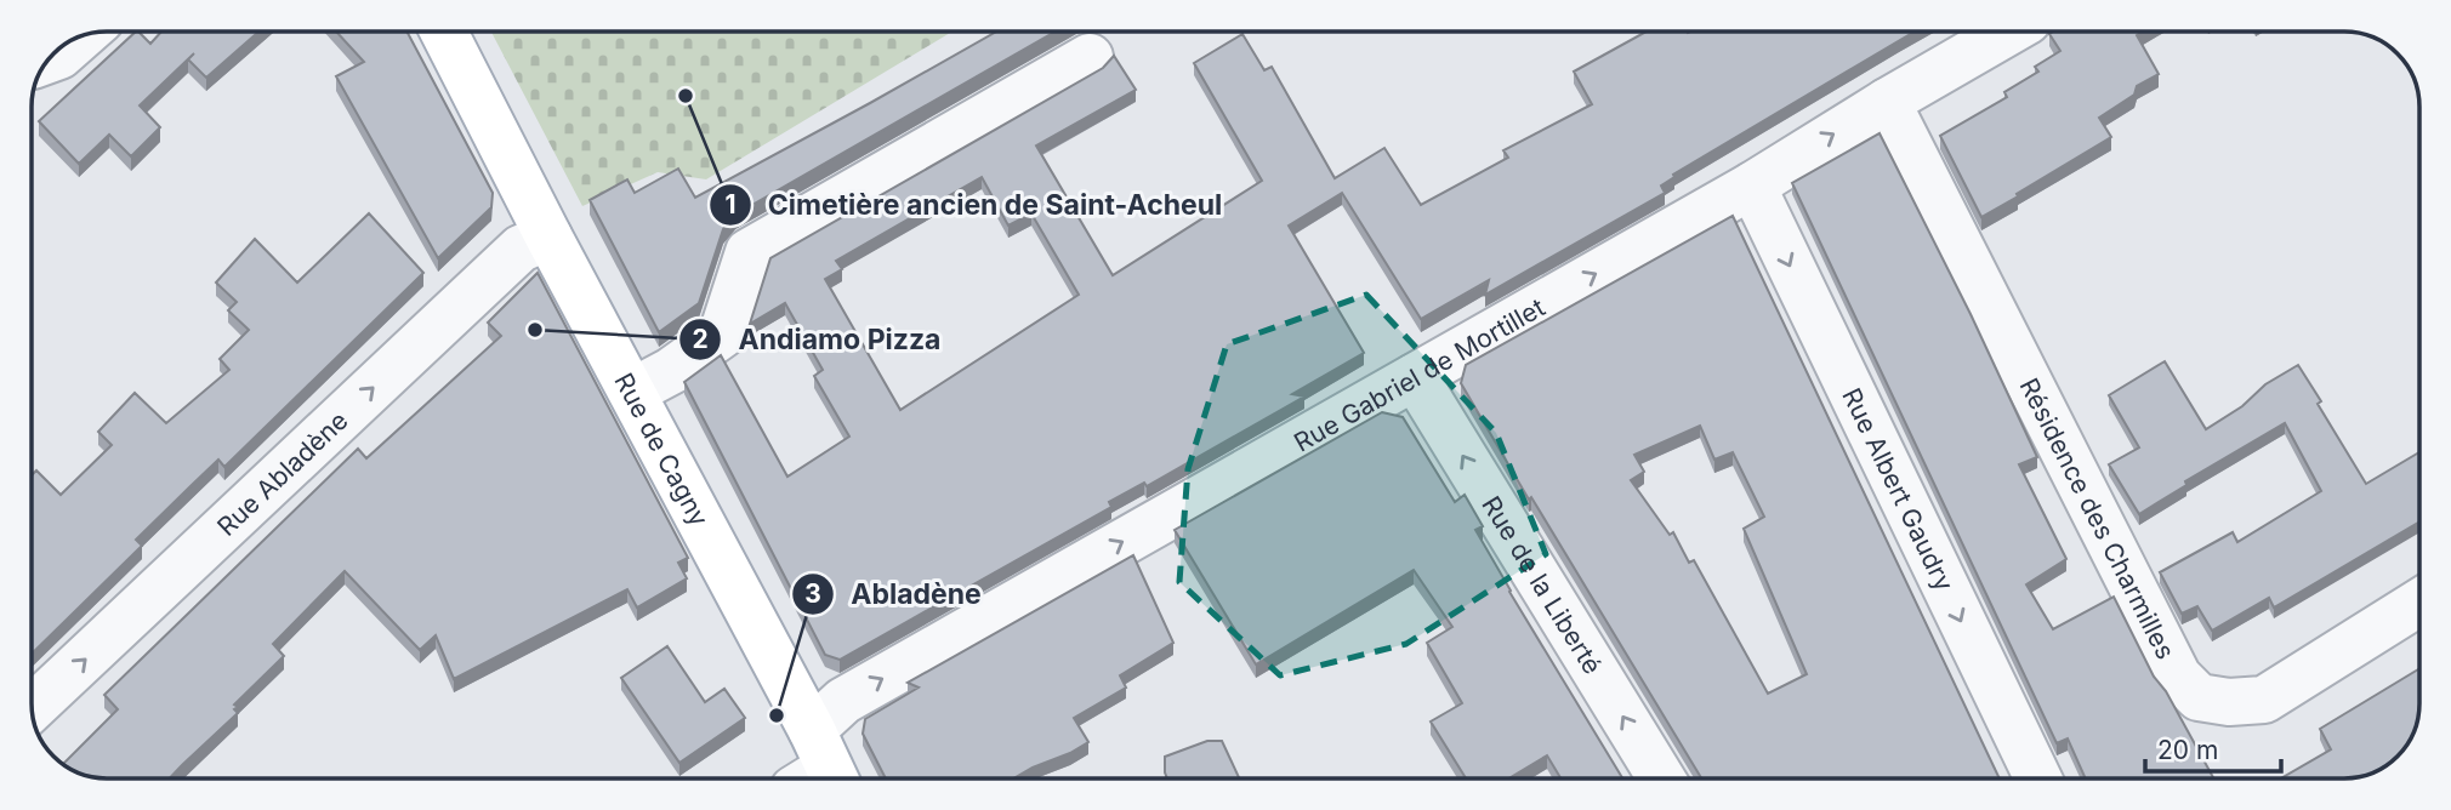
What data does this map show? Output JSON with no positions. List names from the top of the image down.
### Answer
{
  "streets": {
    "main road": ["Rue de Cagny"],
    "street": [
      "Rue Gabriel de Mortillet",
      "Rue Abladène",
      "Rue Albert Gaudry",
      "Résidence des Charmilles",
      "Rue de la Liberté"
    ]
  },
  "crossings": [
    ["Rue Gabriel de Mortillet", "Rue de Cagny"],
    ["Rue Gabriel de Mortillet", "Rue Albert Gaudry"],
    ["Rue Gabriel de Mortillet", "Résidence des Charmilles"],
    ["Rue Gabriel de Mortillet", "Rue de la Liberté"],
    ["Rue de Cagny", "Rue Abladène"]
  ],
  "one_way": [
    "Rue Gabriel de Mortillet",
    "Rue Abladène",
    "Rue Albert Gaudry",
    "Rue de la Liberté"
  ],
  "places": ["Cimetière ancien de Saint-Acheul", "Andiamo Pizza", "Abladène"],
  "scale_bar": "20 m"
}
